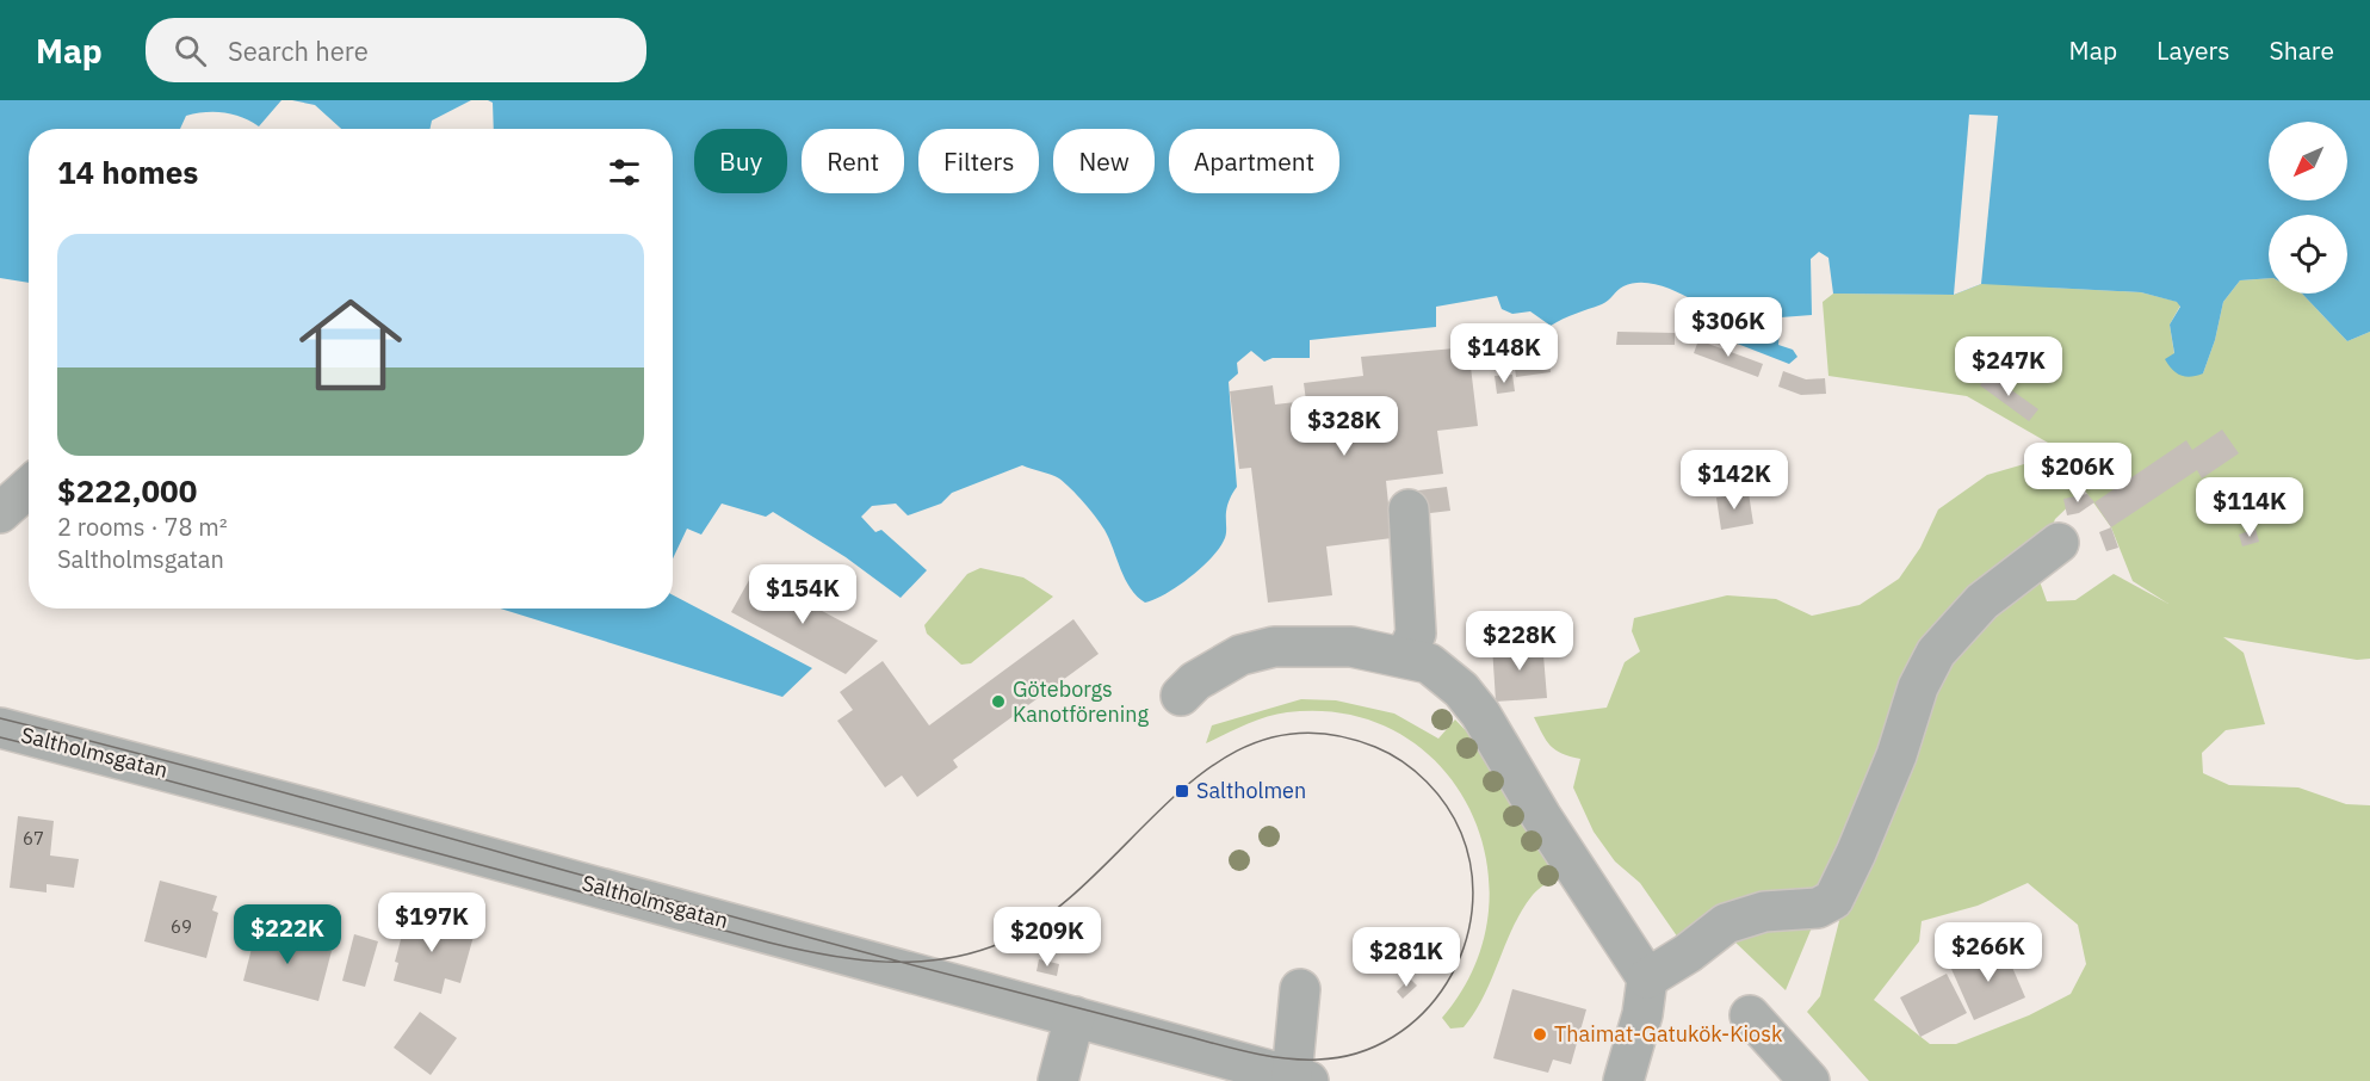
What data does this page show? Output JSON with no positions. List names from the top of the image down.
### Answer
{
  "streets": {
    "street": ["Saltholmsgatan"]
  },
  "places": {
    "other": ["Göteborgs Kanotförening", "Thaimat-Gatukök-Kiosk"],
    "transit": ["Saltholmen"]
  },
  "house_numbers": ["67", "69"],
  "north": "bottom left",
  "page": {
    "header": "Map",
    "search": "Search here",
    "nav": ["Map", "Layers", "Share"],
    "chip": [
      "Buy",
      "Rent",
      "Filters",
      "New",
      "Apartment"
    ],
    "heading": "14 homes",
    "list": [
      {
        "name": "$222,000",
        "note": "2 rooms · 78 m² · Saltholmsgatan"
      }
    ],
    "price": [
      "$306K",
      "$148K",
      "$247K",
      "$328K",
      "$206K",
      "$142K",
      "$114K",
      "$154K",
      "$228K",
      "$197K",
      "$222K",
      "$209K",
      "$266K",
      "$281K"
    ]
  }
}
